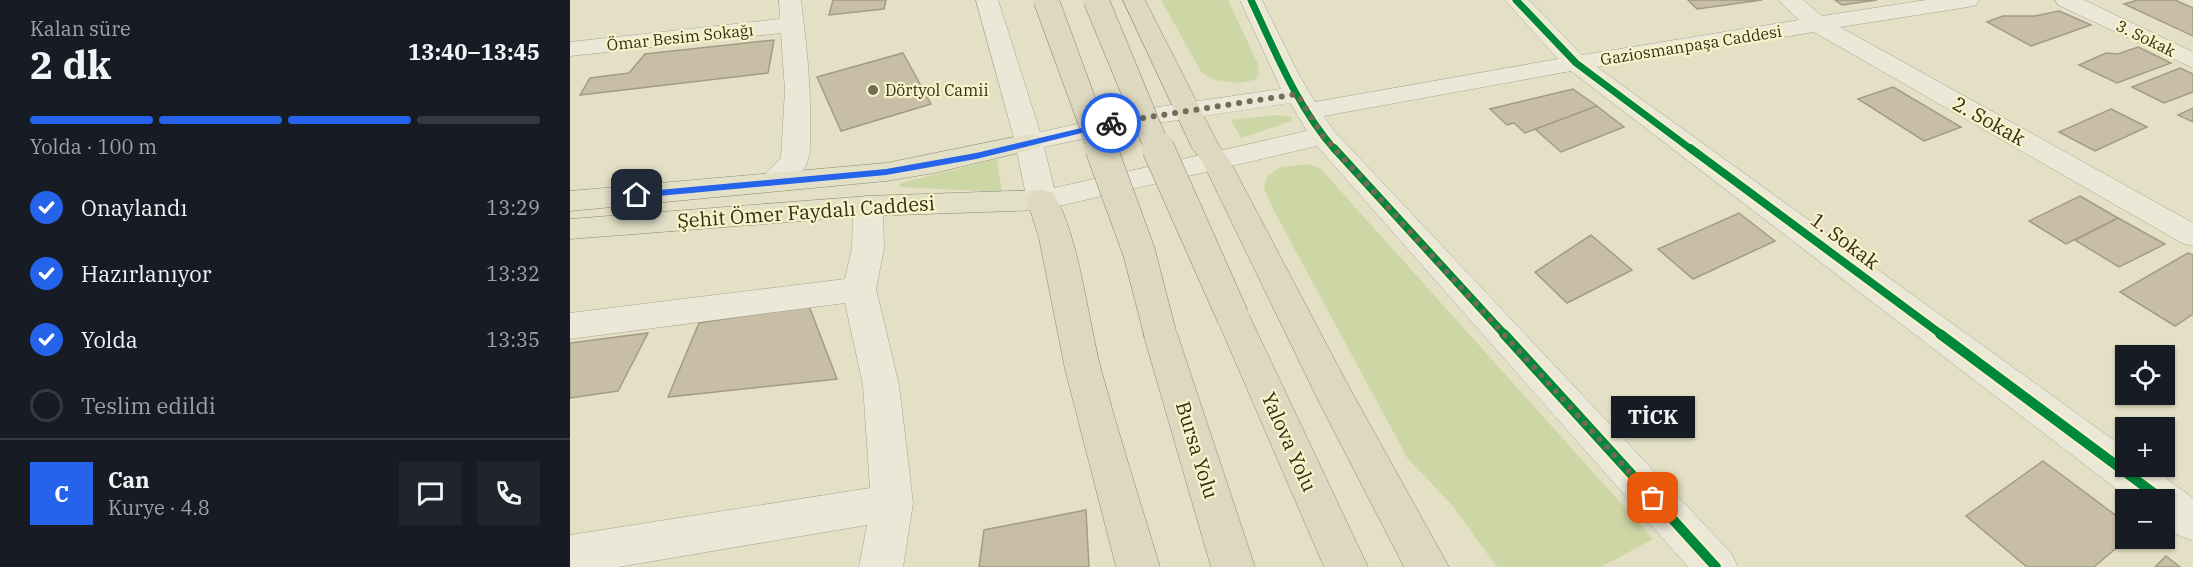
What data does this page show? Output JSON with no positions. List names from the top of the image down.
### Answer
{
  "streets": {
    "highway": ["Yalova Yolu", "Bursa Yolu"],
    "main road": ["Şehit Ömer Faydalı Caddesi"],
    "street": [
      "Ömar Besim Sokağı",
      "3. Sokak",
      "Gaziosmanpaşa Caddesi",
      "2. Sokak",
      "1. Sokak"
    ]
  },
  "crossings": [
    ["Gaziosmanpaşa Caddesi", "2. Sokak"],
    ["Gaziosmanpaşa Caddesi", "1. Sokak"]
  ],
  "places": ["Dörtyol Camii", "TİCK"],
  "page": {
    "heading": ["2 dk", "Kalan süre", "13:40–13:45"],
    "panel": ["Can", "Kurye · 4.8"],
    "bar": "Yolda · 100 m",
    "list": [
      ["Onaylandı", "13:29"],
      ["Hazırlanıyor", "13:32"],
      ["Yolda", "13:35"],
      "Teslim edildi"
    ],
    "map_buttons": ["+", "−"],
    "bubble": "TİCK",
    "round": "C"
  }
}
